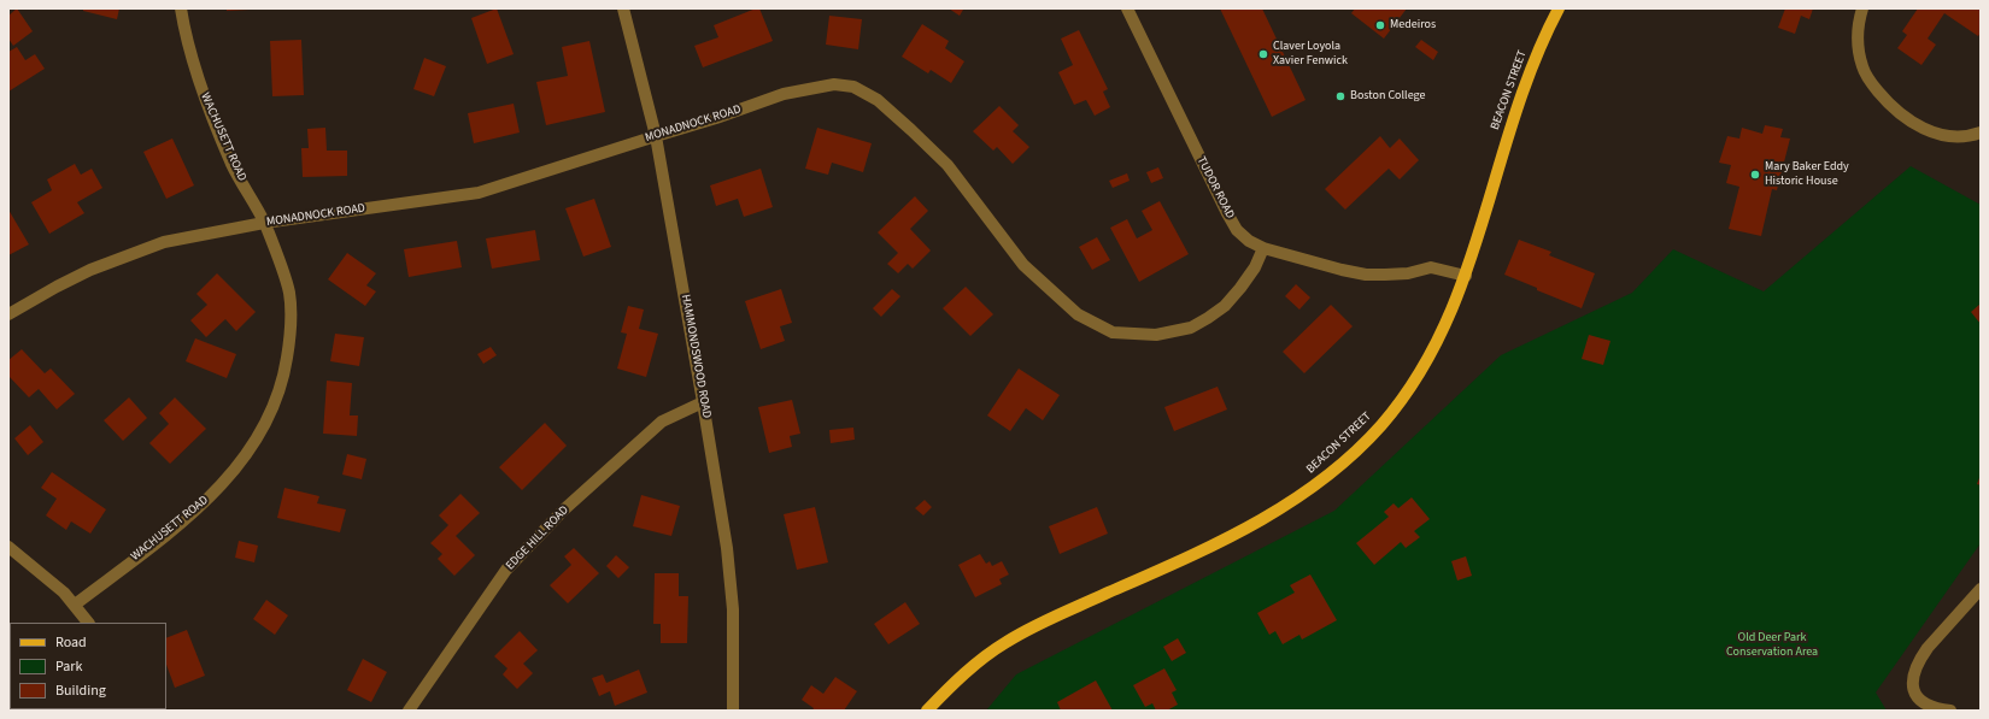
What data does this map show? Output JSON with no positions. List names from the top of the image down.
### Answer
{
  "streets": {
    "main road": ["BEACON STREET"],
    "street": [
      "MONADNOCK ROAD",
      "WACHUSETT ROAD",
      "TUDOR ROAD",
      "HAMMONDSWOOD ROAD",
      "EDGE HILL ROAD"
    ]
  },
  "crossings": [
    ["BEACON STREET", "TUDOR ROAD"],
    ["MONADNOCK ROAD", "WACHUSETT ROAD"],
    ["MONADNOCK ROAD", "TUDOR ROAD"],
    ["MONADNOCK ROAD", "HAMMONDSWOOD ROAD"],
    ["HAMMONDSWOOD ROAD", "EDGE HILL ROAD"]
  ],
  "parks": ["Old Deer Park Conservation Area"],
  "places": [
    "Medeiros",
    "Claver Loyola Xavier Fenwick",
    "Boston College",
    "Mary Baker Eddy Historic House"
  ],
  "legend": ["Road", "Park", "Building"]
}
